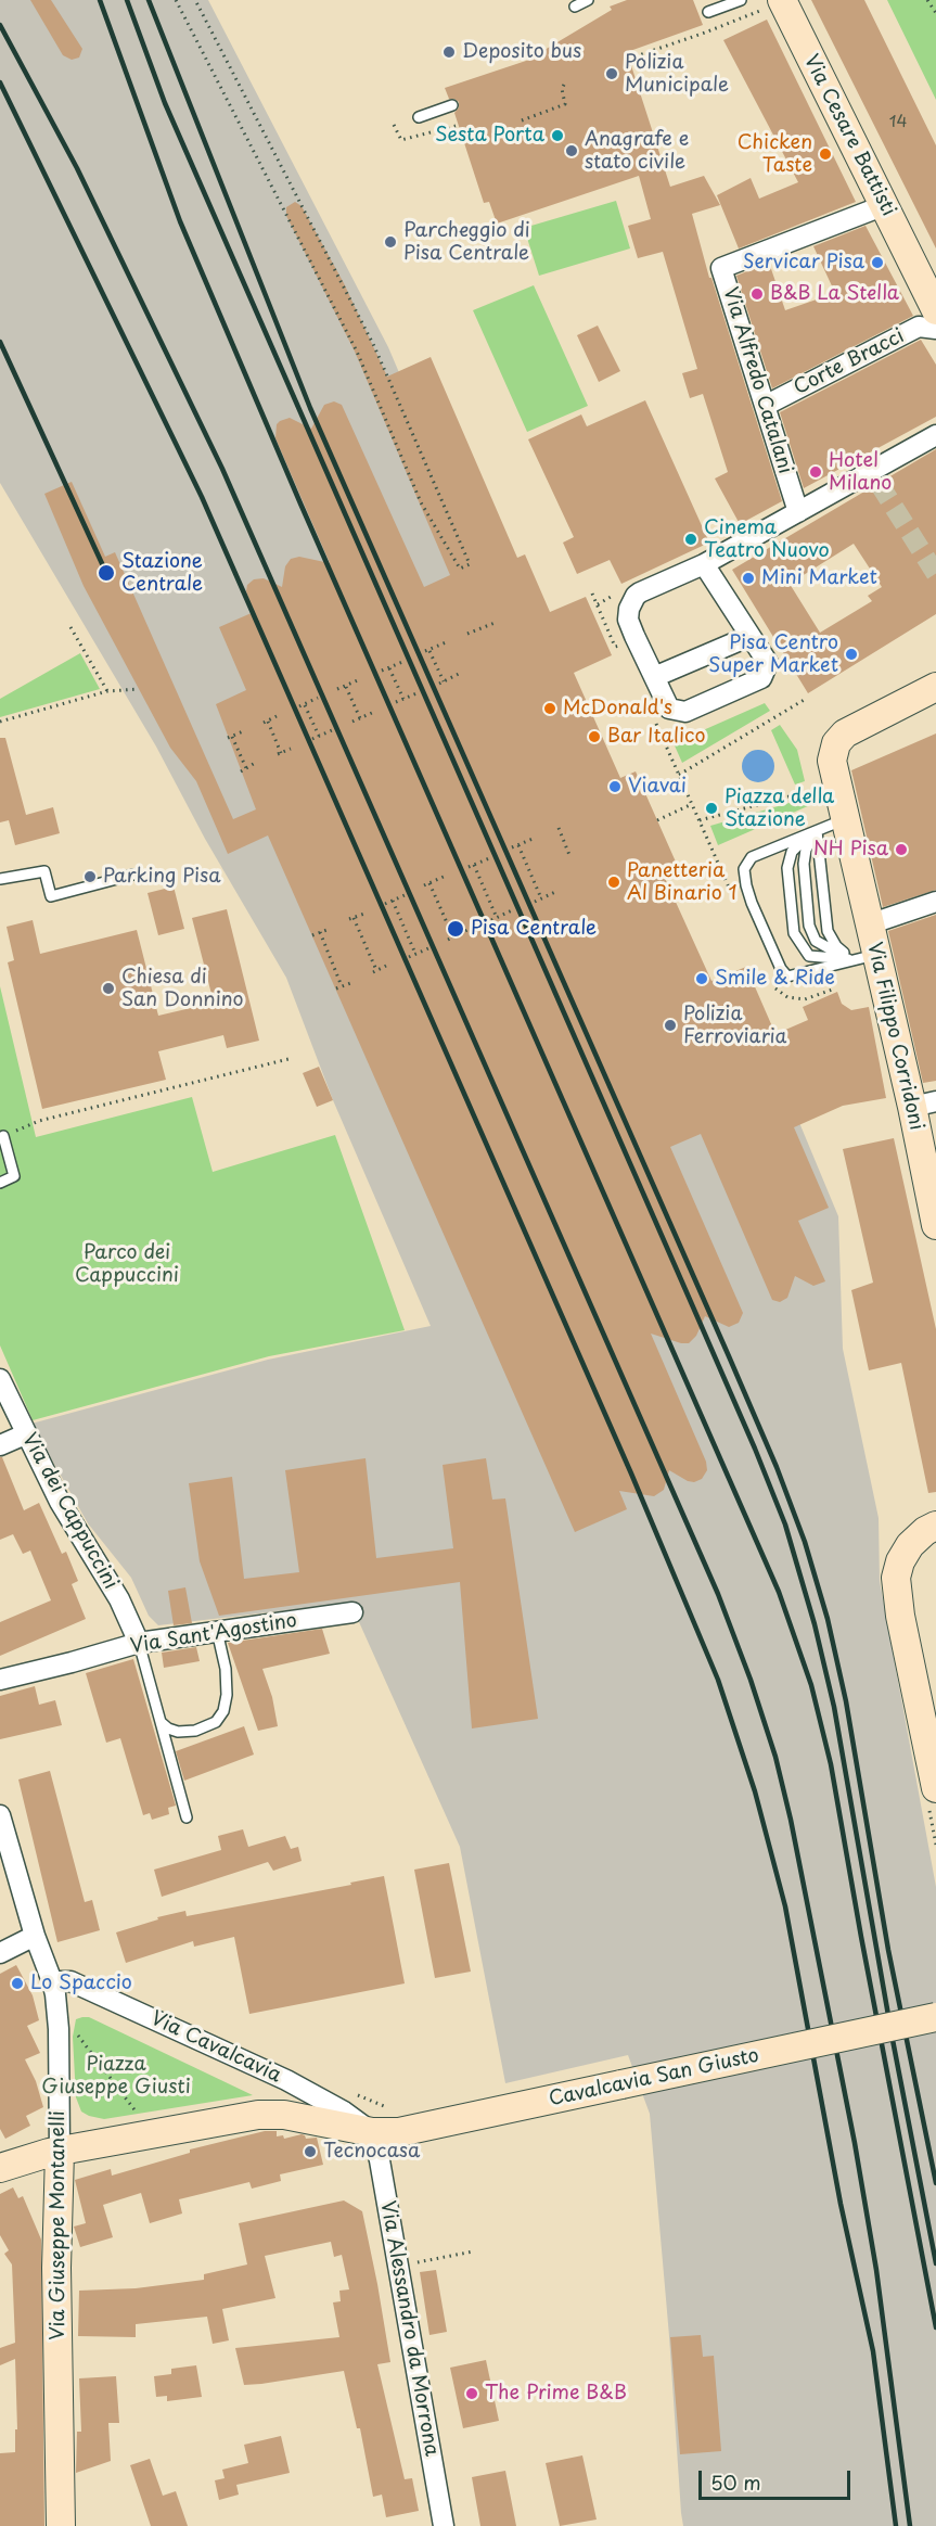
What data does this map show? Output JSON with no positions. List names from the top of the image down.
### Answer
{
  "streets": {
    "street": [
      "Via Cesare Battisti",
      "Corte Bracci",
      "Via Alfredo Catalani",
      "Via Filippo Corridoni",
      "Via dei Cappuccini",
      "Via Sant'Agostino",
      "Via Cavalcavia",
      "Cavalcavia San Giusto",
      "Via Giuseppe Montanelli",
      "Via Alessandro da Morrona"
    ]
  },
  "crossings": [
    ["Via Cesare Battisti", "Via Alfredo Catalani"],
    ["Corte Bracci", "Via Alfredo Catalani"],
    ["Via dei Cappuccini", "Via Sant'Agostino"],
    ["Via Cavalcavia", "Cavalcavia San Giusto"],
    ["Via Cavalcavia", "Via Giuseppe Montanelli"],
    ["Via Cavalcavia", "Via Alessandro da Morrona"],
    ["Cavalcavia San Giusto", "Via Alessandro da Morrona"]
  ],
  "parks": ["Parco dei Cappuccini", "Piazza Giuseppe Giusti"],
  "places": [
    "Deposito bus",
    "Polizia Municipale",
    "Sesta Porta",
    "Anagrafe e stato civile",
    "Chicken Taste",
    "Parcheggio di Pisa Centrale",
    "Servicar Pisa",
    "B&B La Stella",
    "Hotel Milano",
    "Cinema Teatro Nuovo",
    "Stazione Centrale",
    "Mini Market",
    "Pisa Centro Super Market",
    "McDonald's",
    "Bar Italico",
    "Viavai",
    "Piazza della Stazione",
    "NH Pisa",
    "Parking Pisa",
    "Panetteria Al Binario 1",
    "Pisa Centrale",
    "Smile & Ride",
    "Chiesa di San Donnino",
    "Polizia Ferroviaria",
    "Lo Spaccio",
    "Tecnocasa",
    "The Prime B&B"
  ],
  "house_numbers": ["14"],
  "scale_bar": "50 m"
}
